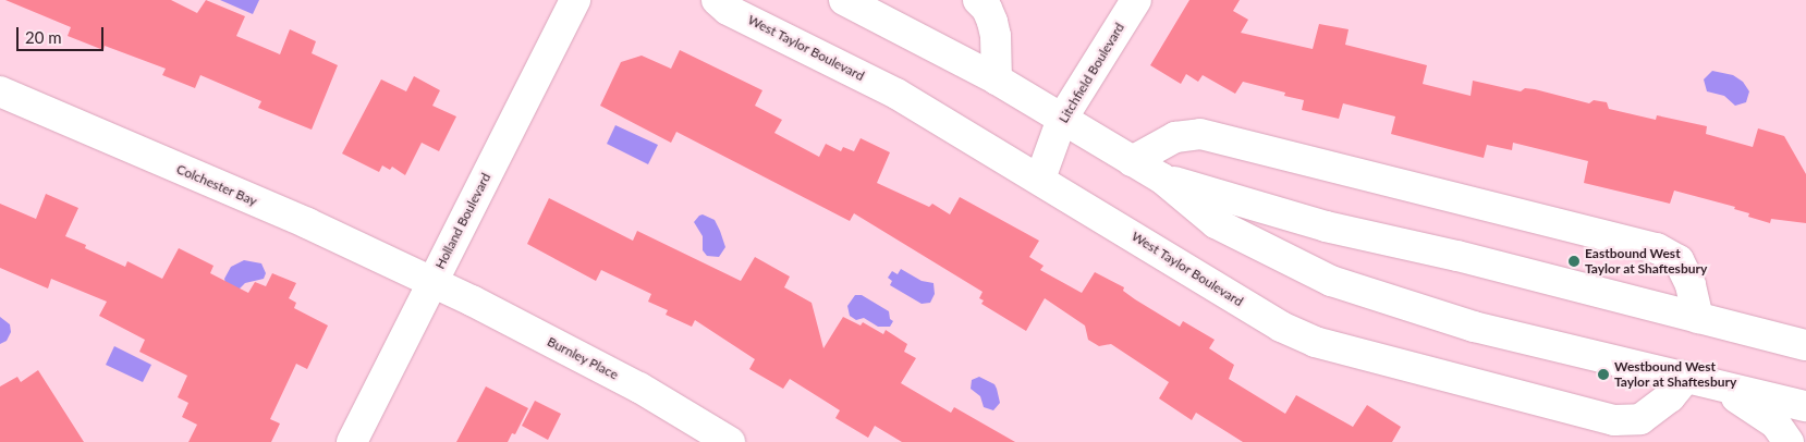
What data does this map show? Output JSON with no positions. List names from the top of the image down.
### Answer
{
  "streets": {
    "street": [
      "West Taylor Boulevard",
      "Litchfield Boulevard",
      "Colchester Bay",
      "Holland Boulevard",
      "Burnley Place"
    ]
  },
  "crossings": [
    ["West Taylor Boulevard", "Litchfield Boulevard"],
    ["Colchester Bay", "Holland Boulevard"],
    ["Colchester Bay", "Burnley Place"],
    ["Holland Boulevard", "Burnley Place"]
  ],
  "places": ["Eastbound West Taylor at Shaftesbury", "Westbound West Taylor at Shaftesbury"],
  "scale_bar": "20 m"
}
